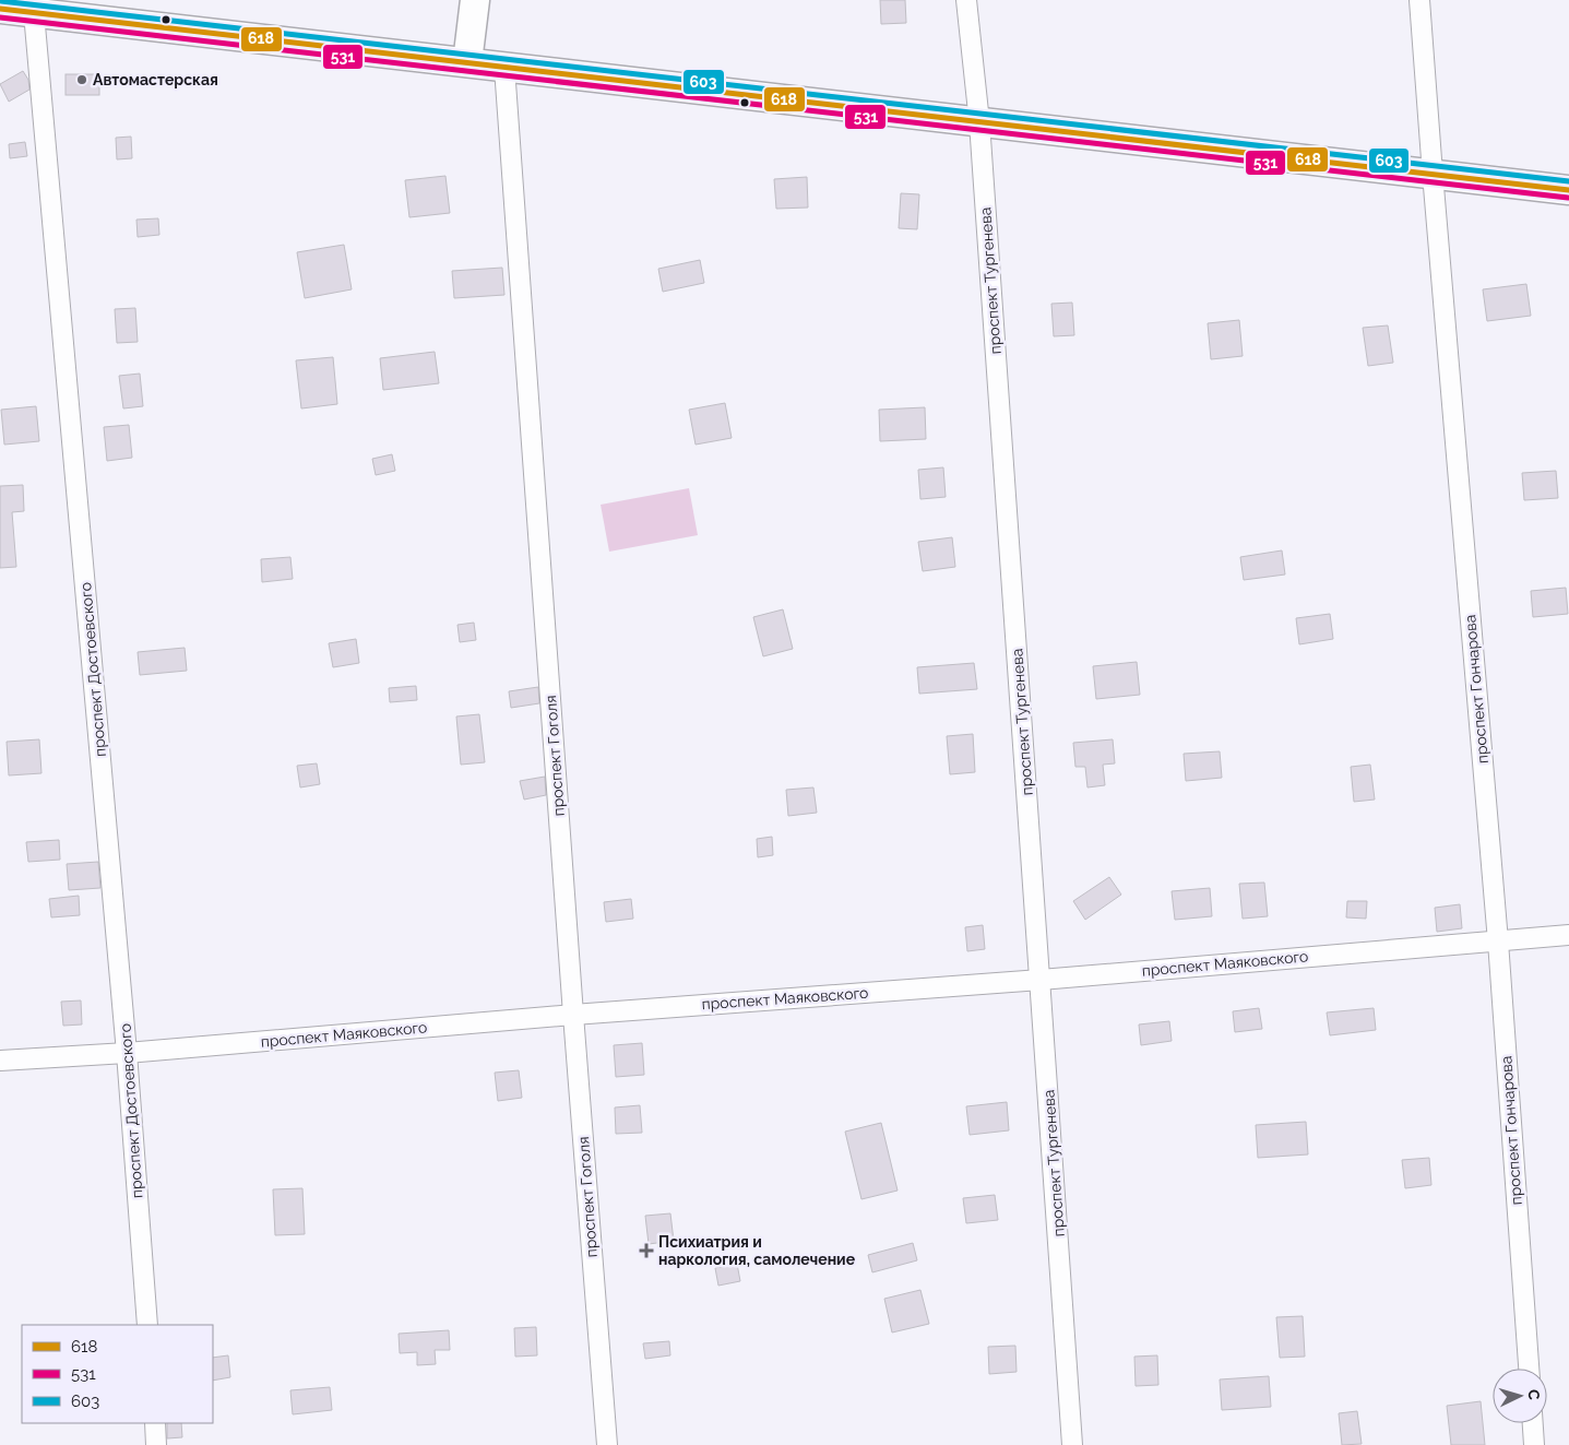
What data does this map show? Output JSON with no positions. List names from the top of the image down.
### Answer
{
  "streets": {
    "street": [
      "проспект Тургенева",
      "проспект Достоевского",
      "проспект Гончарова",
      "проспект Гоголя",
      "проспект Маяковского"
    ]
  },
  "crossings": [
    ["проспект Тургенева", "проспект Маяковского"],
    ["проспект Достоевского", "проспект Маяковского"],
    ["проспект Гончарова", "проспект Маяковского"],
    ["проспект Гоголя", "проспект Маяковского"]
  ],
  "places": {
    "other": ["Автомастерская"],
    "health": ["Психиатрия и наркология, самолечение"]
  },
  "lines": ["transit line 603", "transit line 618", "transit line 531"],
  "legend": ["618", "531", "603"],
  "north": "right"
}
